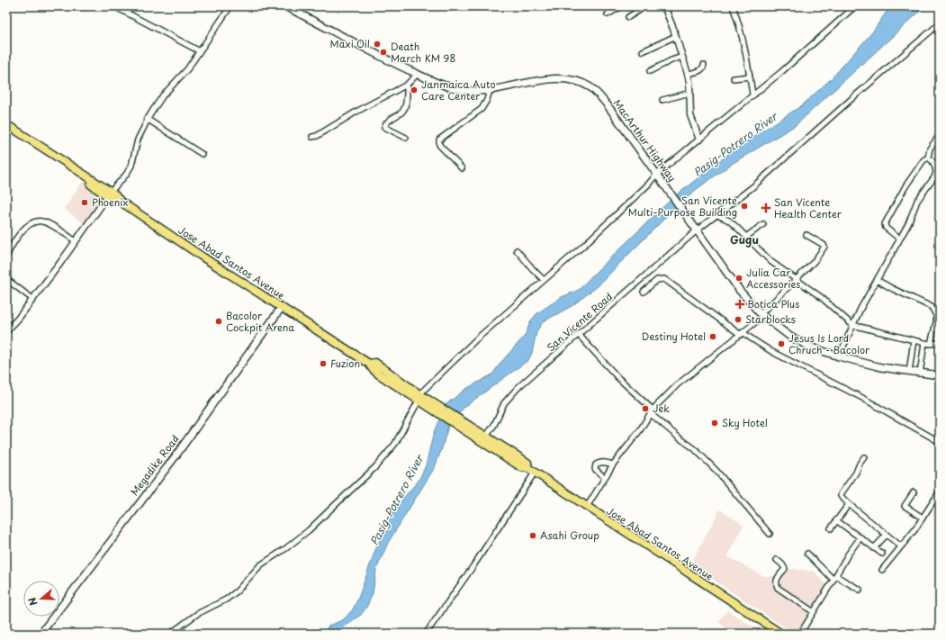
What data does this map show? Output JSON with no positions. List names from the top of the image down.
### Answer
{
  "streets": {
    "highway": ["Jose Abad Santos Avenue"],
    "main road": ["MacArthur Highway", "Megadike Road"],
    "street": ["San Vicente Road"]
  },
  "crossings": [
    ["MacArthur Highway", "San Vicente Road"],
    ["Jose Abad Santos Avenue", "San Vicente Road"],
    ["Jose Abad Santos Avenue", "Megadike Road"]
  ],
  "districts": ["Gugu"],
  "water": ["Pasig-Potrero River"],
  "places": {
    "other": [
      "Maxi Oil",
      "Death March KM 98",
      "Janmaica Auto Care Center",
      "Phoenix",
      "San Vicente Multi-Purpose Building",
      "Julia Car Accessories",
      "Starblocks",
      "Bacolor Cockpit Arena",
      "Destiny Hotel",
      "Jesus Is Lord Chruch - Bacolor",
      "Fuzion",
      "Jek",
      "Sky Hotel",
      "Asahi Group"
    ],
    "health": ["San Vicente Health Center", "Botica Plus"]
  },
  "north": "left"
}
